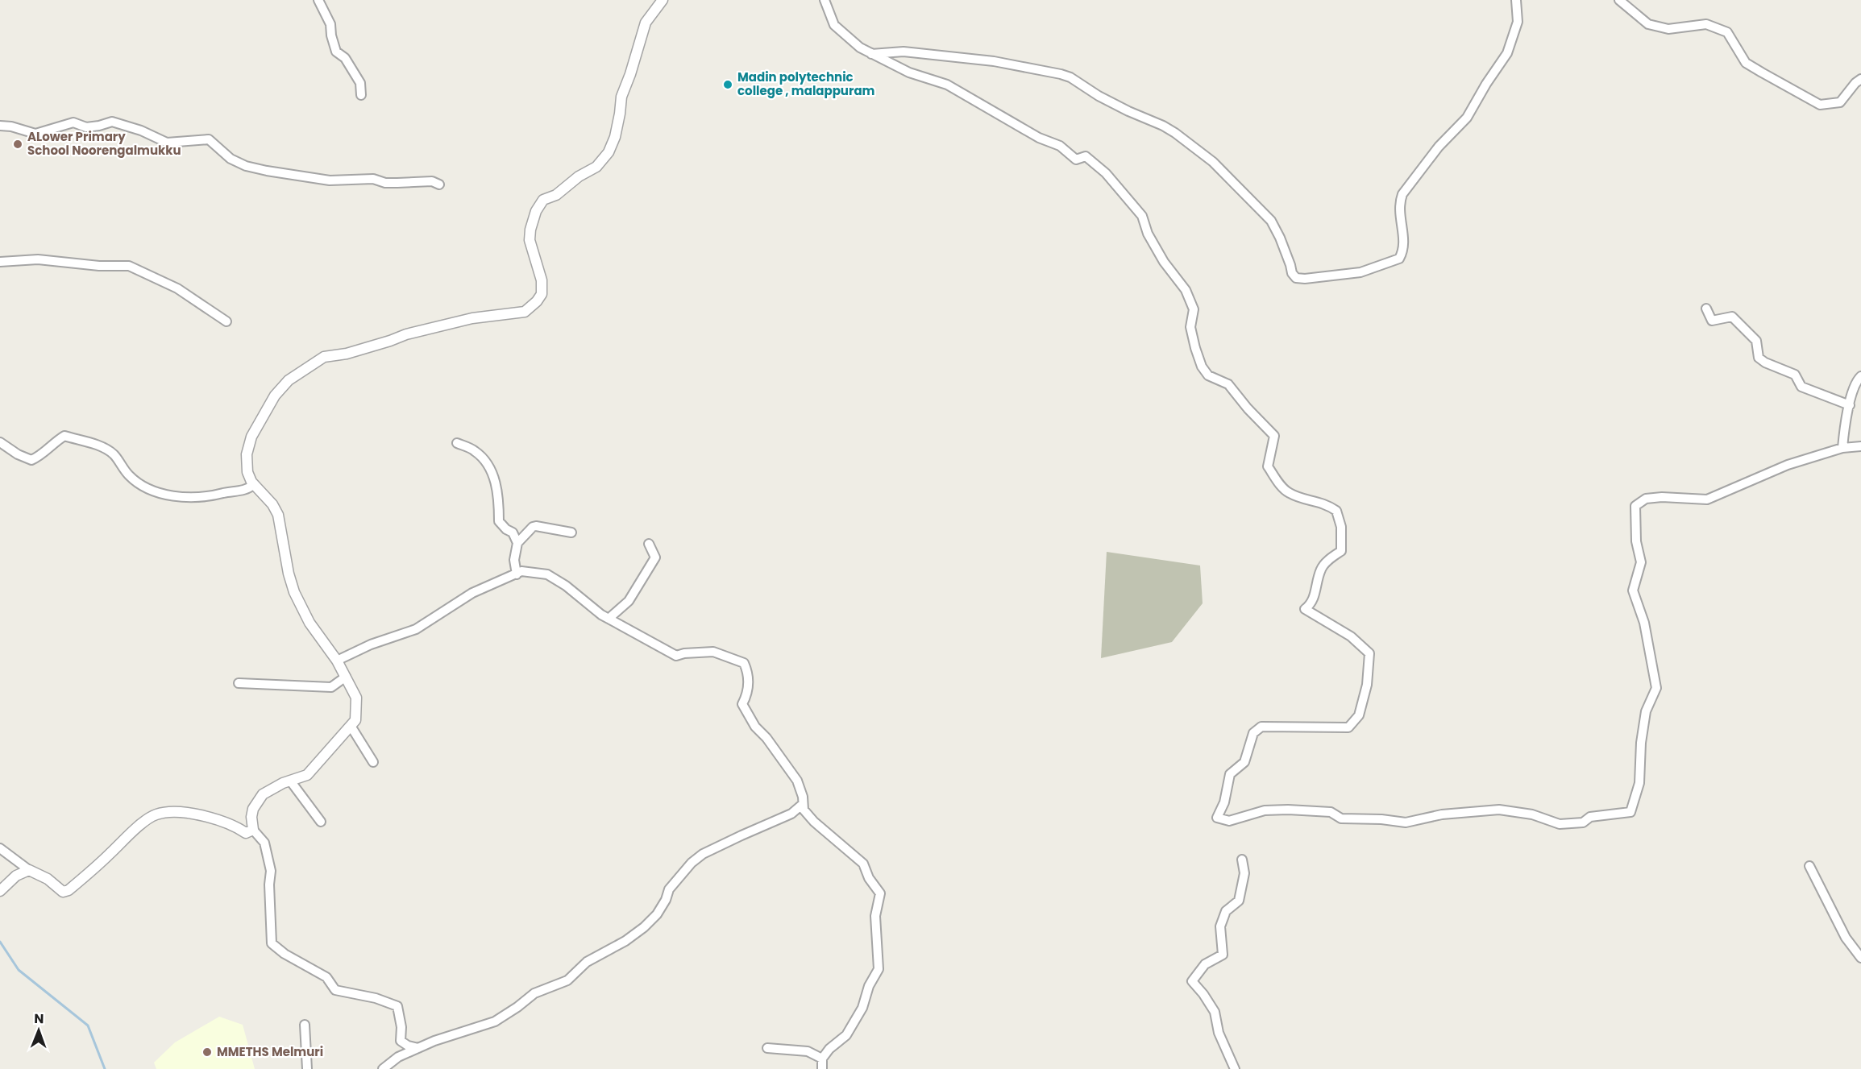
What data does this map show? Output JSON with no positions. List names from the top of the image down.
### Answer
{
  "places": ["Madin polytechnic college , malappuram", "ALower Primary School Noorengalmukku", "MMETHS Melmuri"],
  "north": "top"
}
